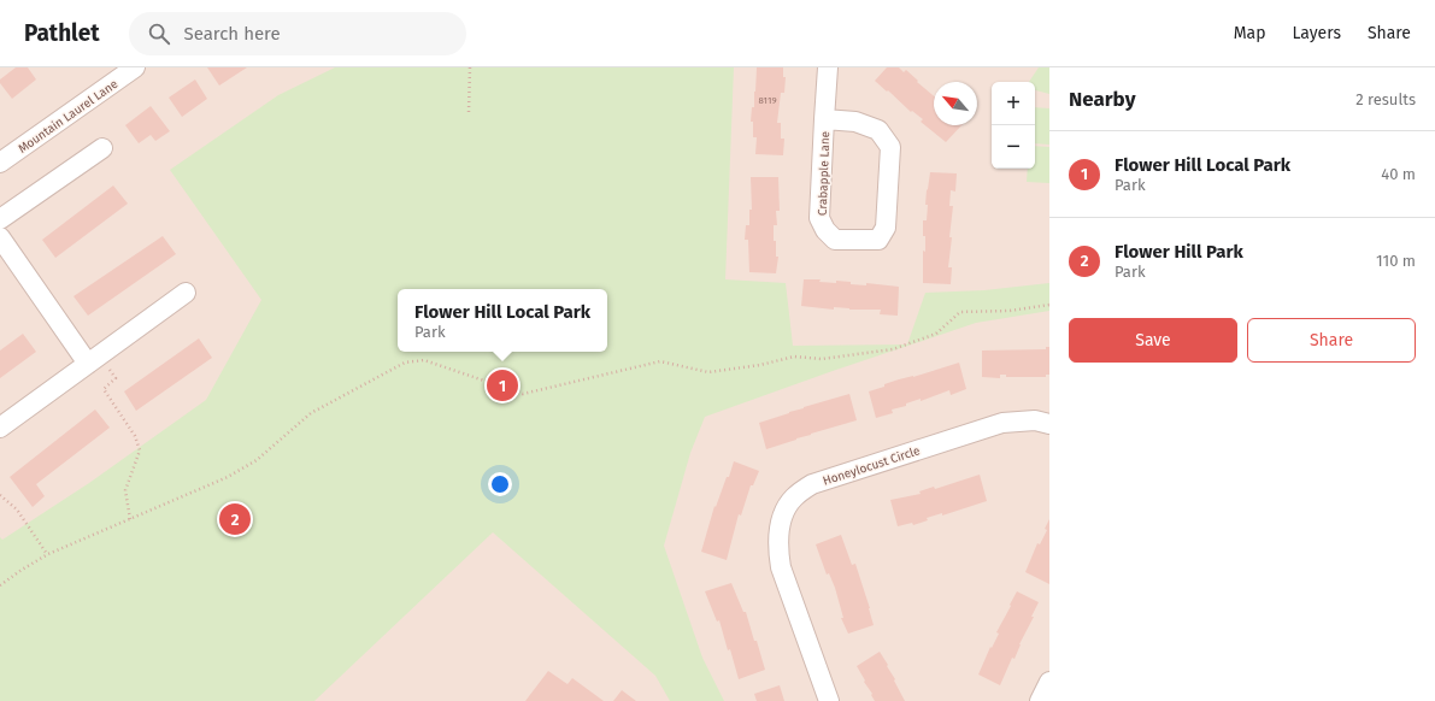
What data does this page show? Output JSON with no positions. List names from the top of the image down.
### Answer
{
  "streets": {
    "street": ["Mountain Laurel Lane", "Crabapple Lane", "Honeylocust Circle"]
  },
  "house_numbers": ["8119"],
  "north": "top left",
  "page": {
    "header": "Pathlet",
    "search": "Search here",
    "nav": ["Map", "Layers", "Share"],
    "heading": ["Nearby", "2 results"],
    "map_buttons": ["+", "−"],
    "list": [
      {
        "mark": "1",
        "name": "Flower Hill Local Park",
        "note": "Park",
        "value": "40 m"
      },
      {
        "mark": "2",
        "name": "Flower Hill Park",
        "note": "Park",
        "value": "110 m"
      }
    ],
    "popup": ["Flower Hill Local Park", "Park"],
    "buttons": ["Save", "Share"],
    "pins": ["1", "2"]
  }
}
